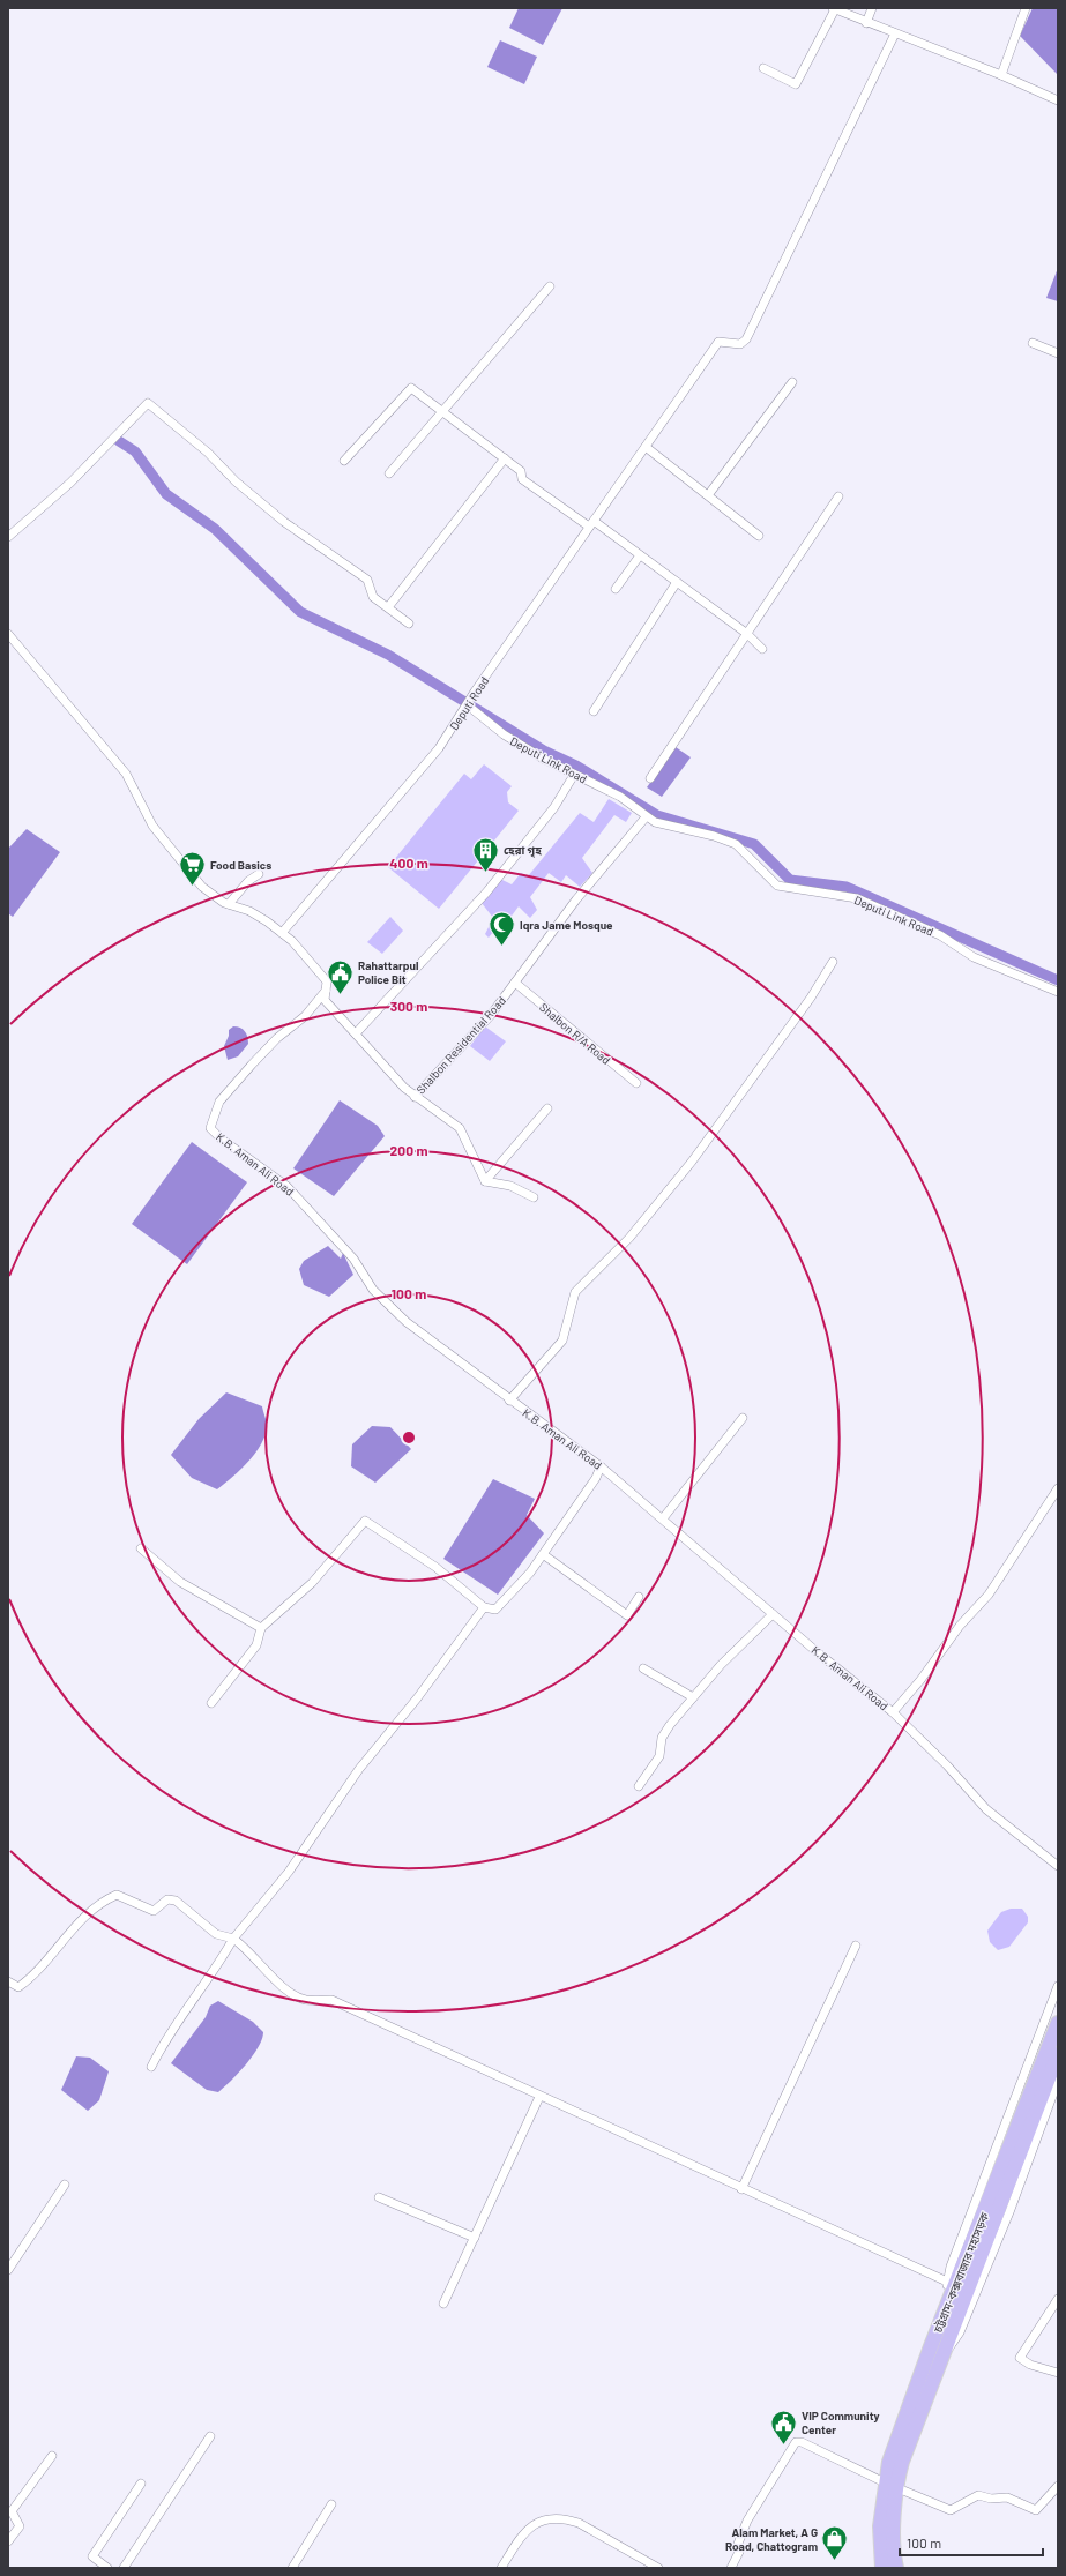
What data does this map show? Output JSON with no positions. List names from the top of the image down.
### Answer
{
  "streets": {
    "highway": ["চট্টগ্রাম-কক্সবাজার মহাসড়ক"],
    "street": [
      "Deputi Road",
      "Deputi Link Road",
      "Shalbon R/A Road",
      "Shalbon Residential Road",
      "K.B. Aman Ali Road"
    ]
  },
  "crossings": [
    ["Deputi Road", "Deputi Link Road"],
    ["Shalbon R/A Road", "Shalbon Residential Road"]
  ],
  "places": {
    "building": ["হেরা গৃহ"],
    "supermarket": ["Food Basics"],
    "mosque": ["Iqra Jame Mosque"],
    "public building": ["Rahattarpul Police Bit", "VIP Community Center"],
    "shop": ["Alam Market, A G Road, Chattogram"]
  },
  "scale_bar": "100 m",
  "rings": [
    "400 m",
    "300 m",
    "200 m",
    "100 m"
  ]
}
